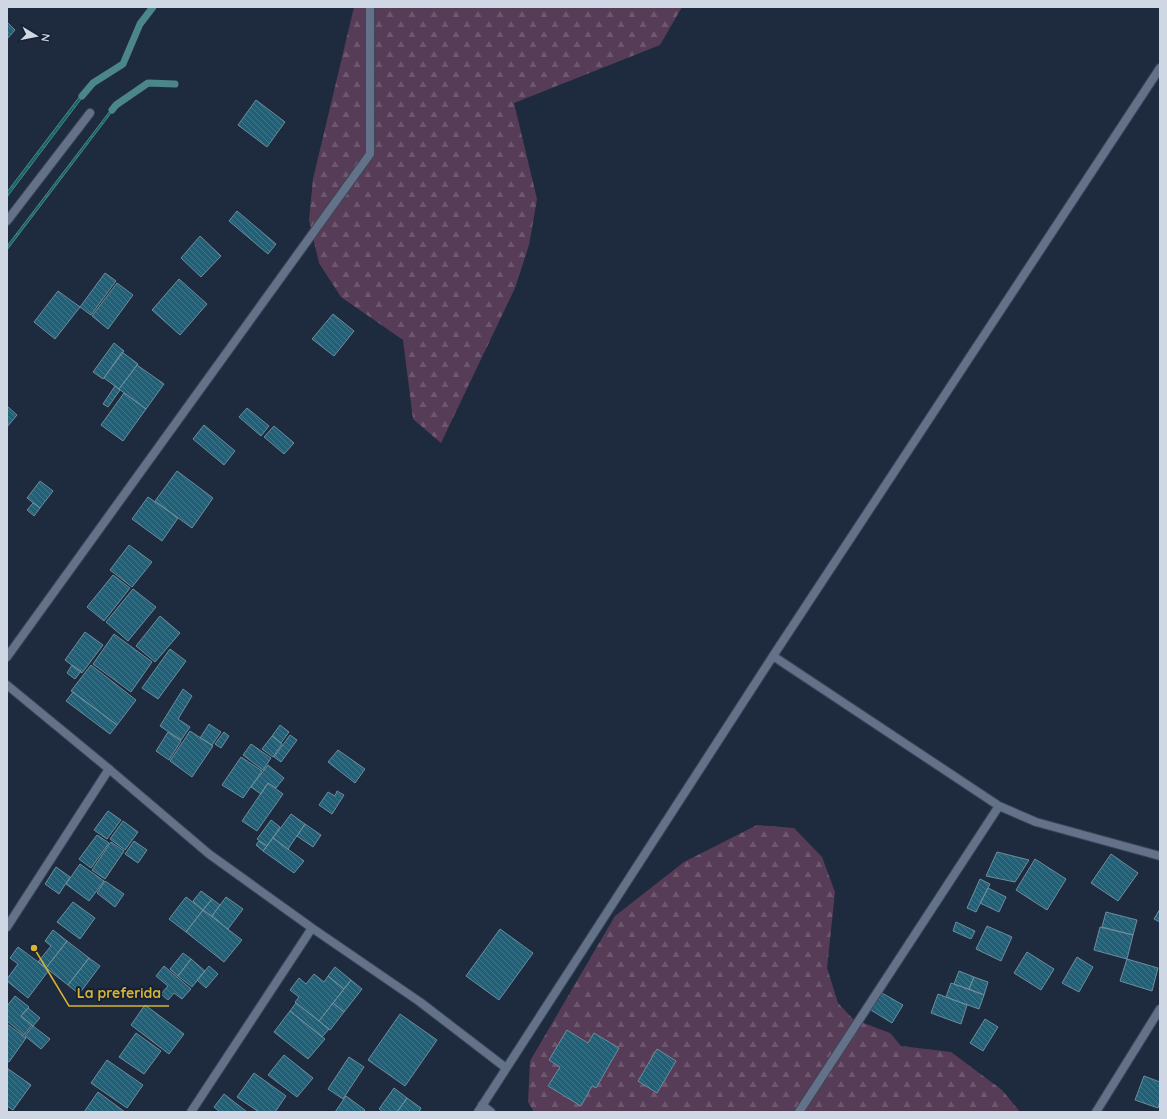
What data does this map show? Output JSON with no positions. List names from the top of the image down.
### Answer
{
  "places": ["La preferida"],
  "north": "right"
}
